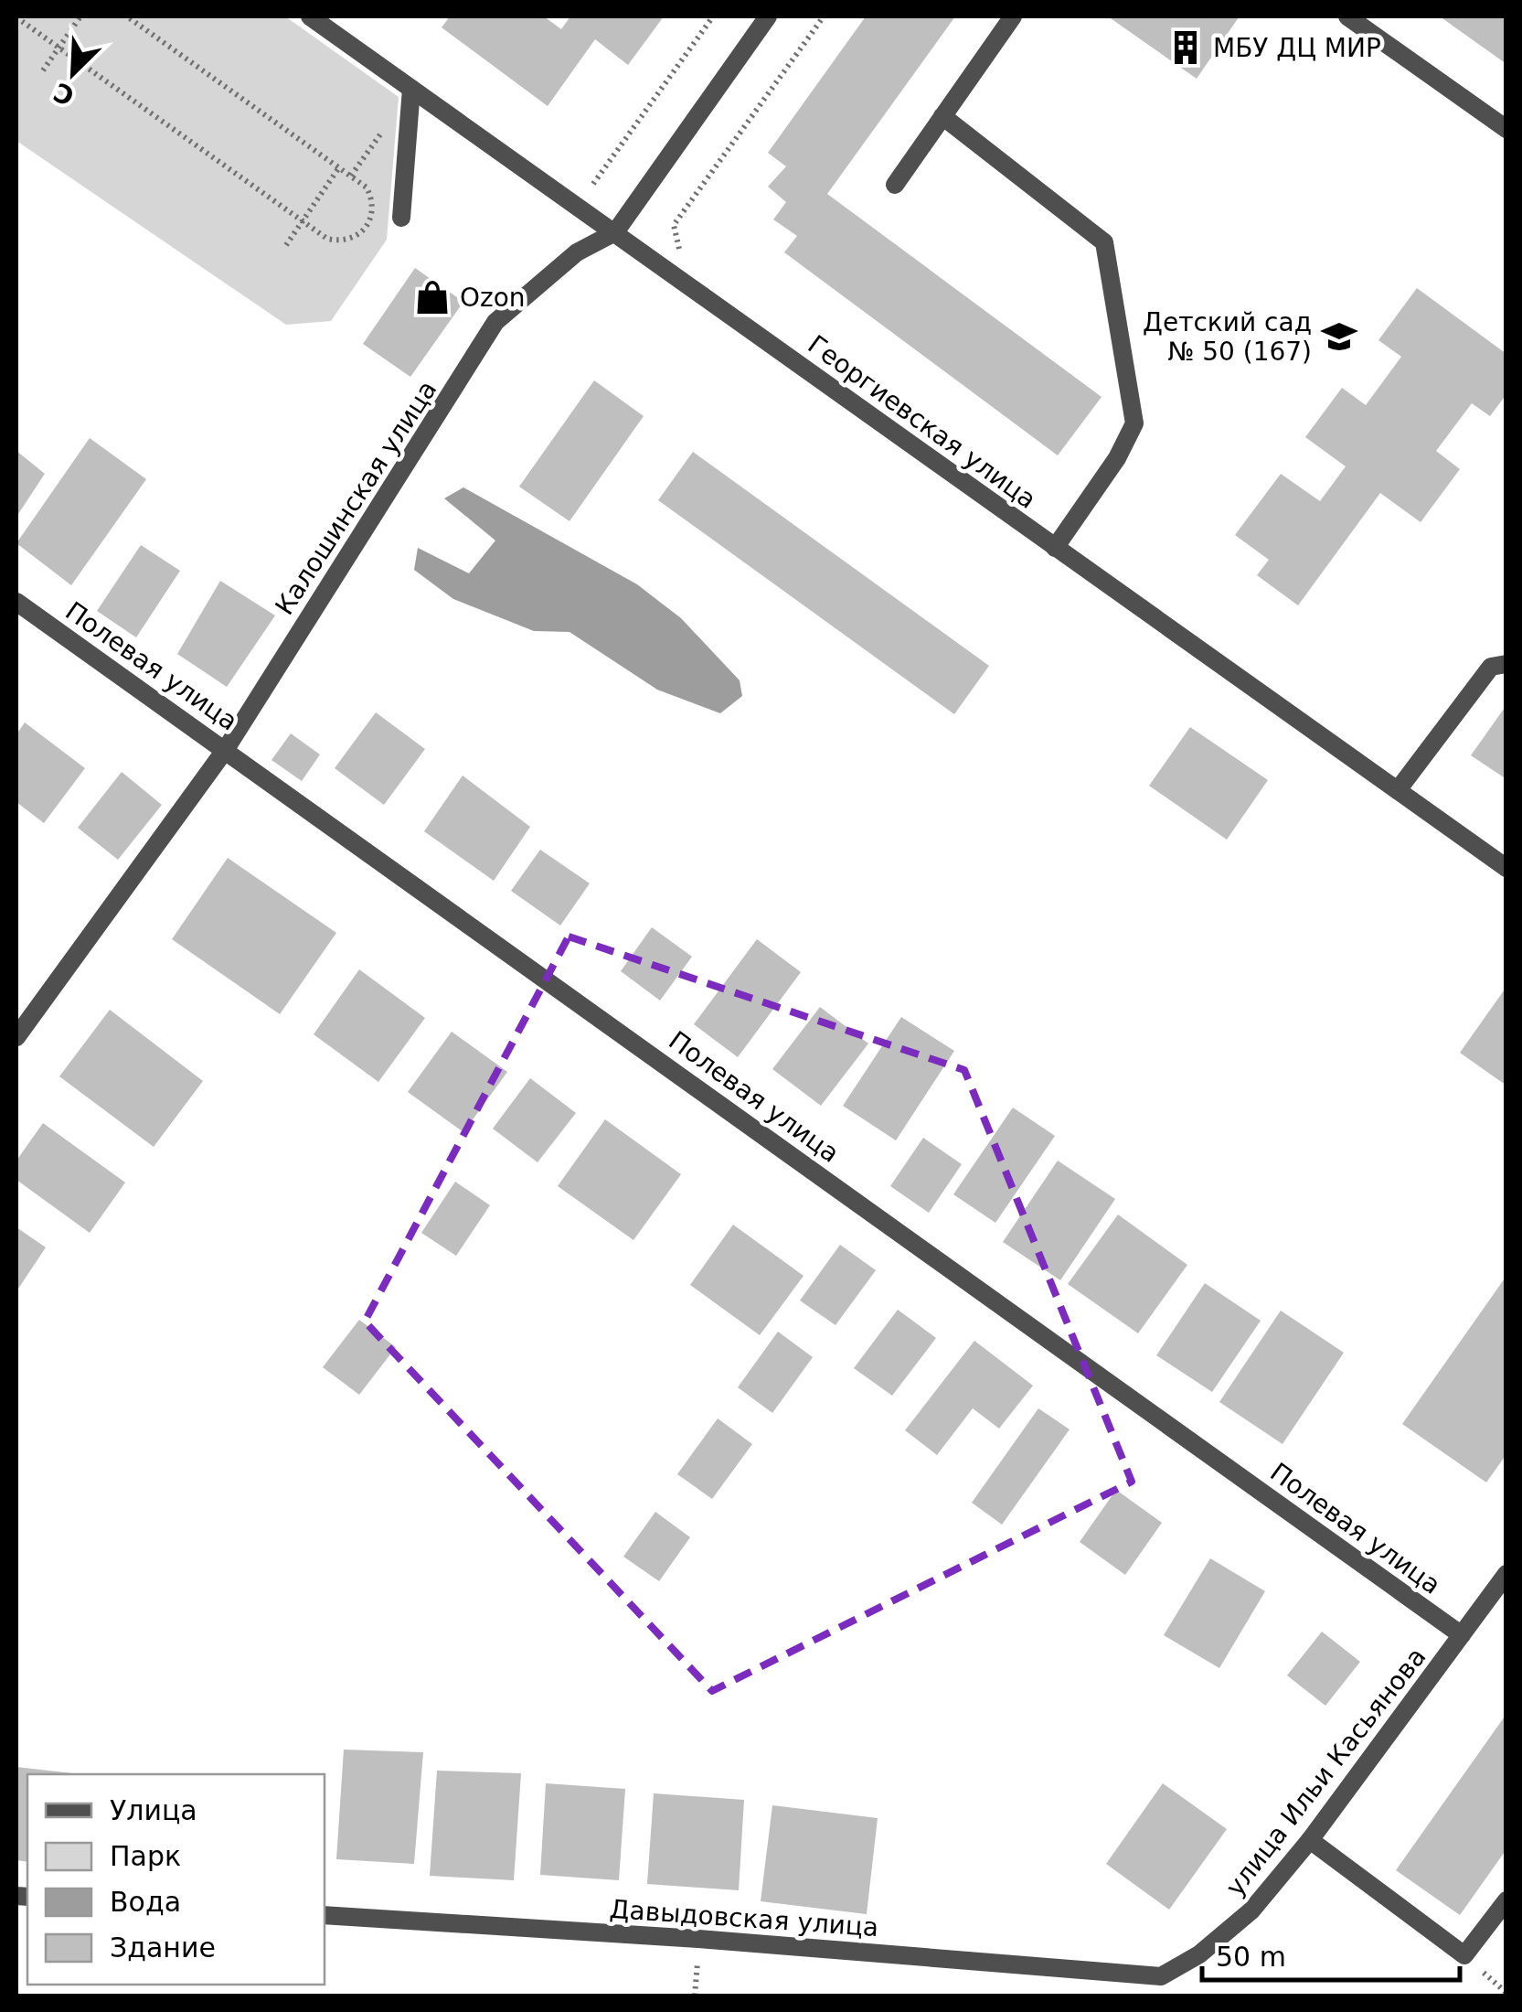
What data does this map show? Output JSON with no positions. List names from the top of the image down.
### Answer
{
  "streets": {
    "street": [
      "Георгиевская улица",
      "Калошинская улица",
      "Полевая улица",
      "улица Ильи Касьянова",
      "Давыдовская улица"
    ]
  },
  "crossings": [
    ["Георгиевская улица", "Калошинская улица"],
    ["Калошинская улица", "Полевая улица"],
    ["Полевая улица", "улица Ильи Касьянова"],
    ["улица Ильи Касьянова", "Давыдовская улица"]
  ],
  "places": {
    "building": ["МБУ ДЦ МИР"],
    "shop": ["Ozon"],
    "school or university": ["Детский сад № 50 (167)"]
  },
  "legend": [
    "Улица",
    "Парк",
    "Вода",
    "Здание"
  ],
  "scale_bar": "50 m",
  "north": "bottom left"
}
